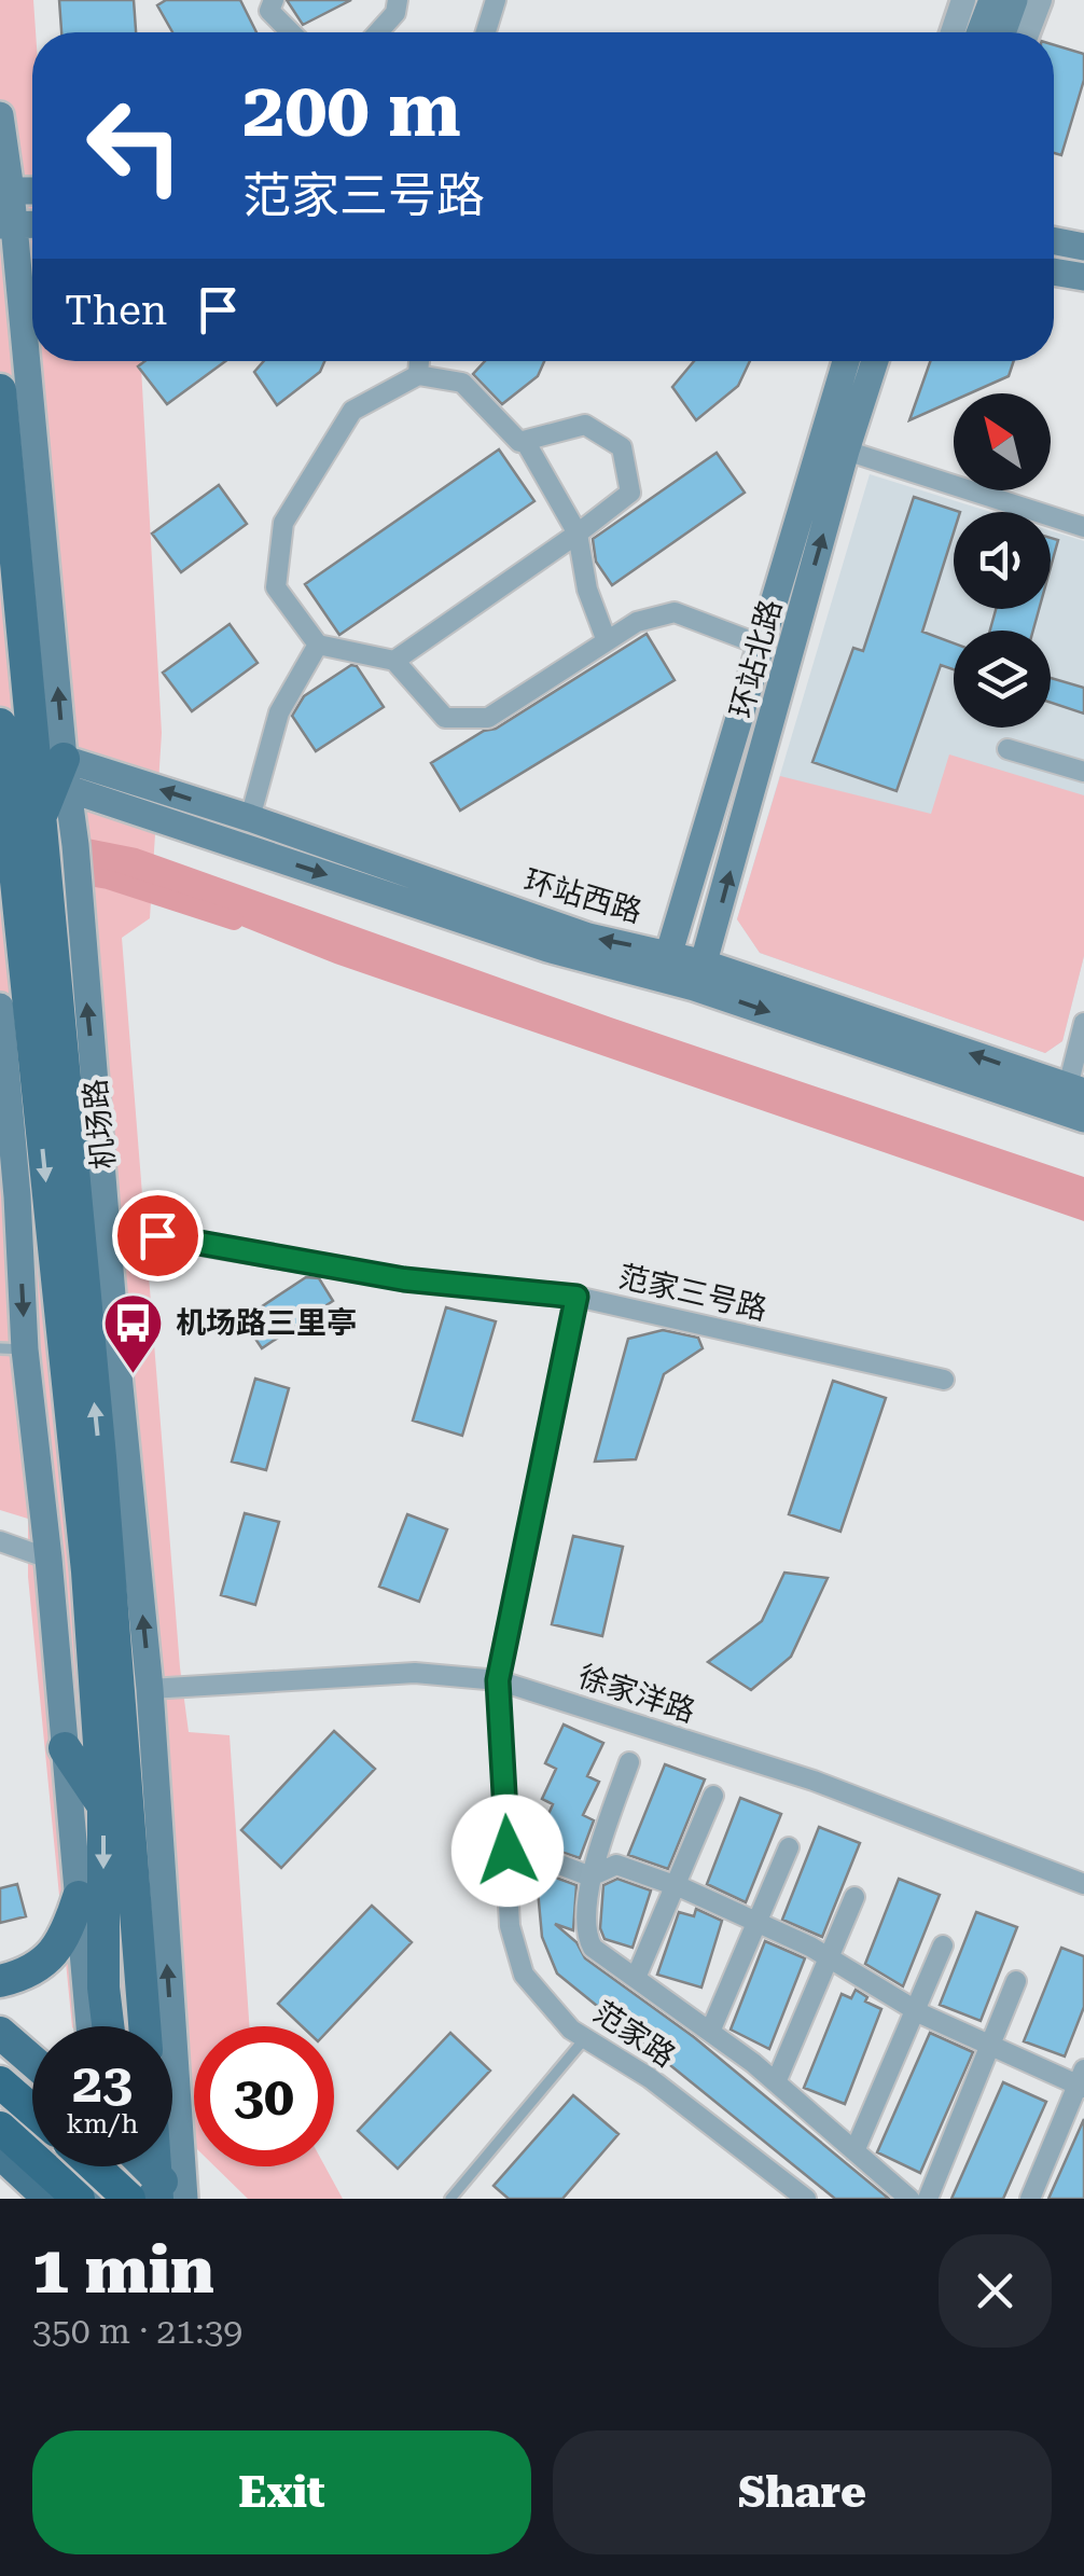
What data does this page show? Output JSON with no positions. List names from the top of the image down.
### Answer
{
  "streets": {
    "main road": ["环站北路", "环站西路", "机场路"],
    "street": ["范家三号路", "徐家洋路", "范家路"]
  },
  "crossings": [
    ["环站北路", "环站西路"],
    ["环站西路", "机场路"],
    ["机场路", "范家三号路"],
    ["机场路", "徐家洋路"],
    ["范家三号路", "范家路"],
    ["徐家洋路", "范家路"]
  ],
  "places": {
    "bus stop": ["机场路三里亭"]
  },
  "north": "top left",
  "page": {
    "turn": ["200 m", "范家三号路"],
    "then": "Then",
    "speed": "23 km/h",
    "limit": "30",
    "heading": ["1 min", "350 m · 21:39"],
    "buttons": ["Exit", "Share"]
  }
}
